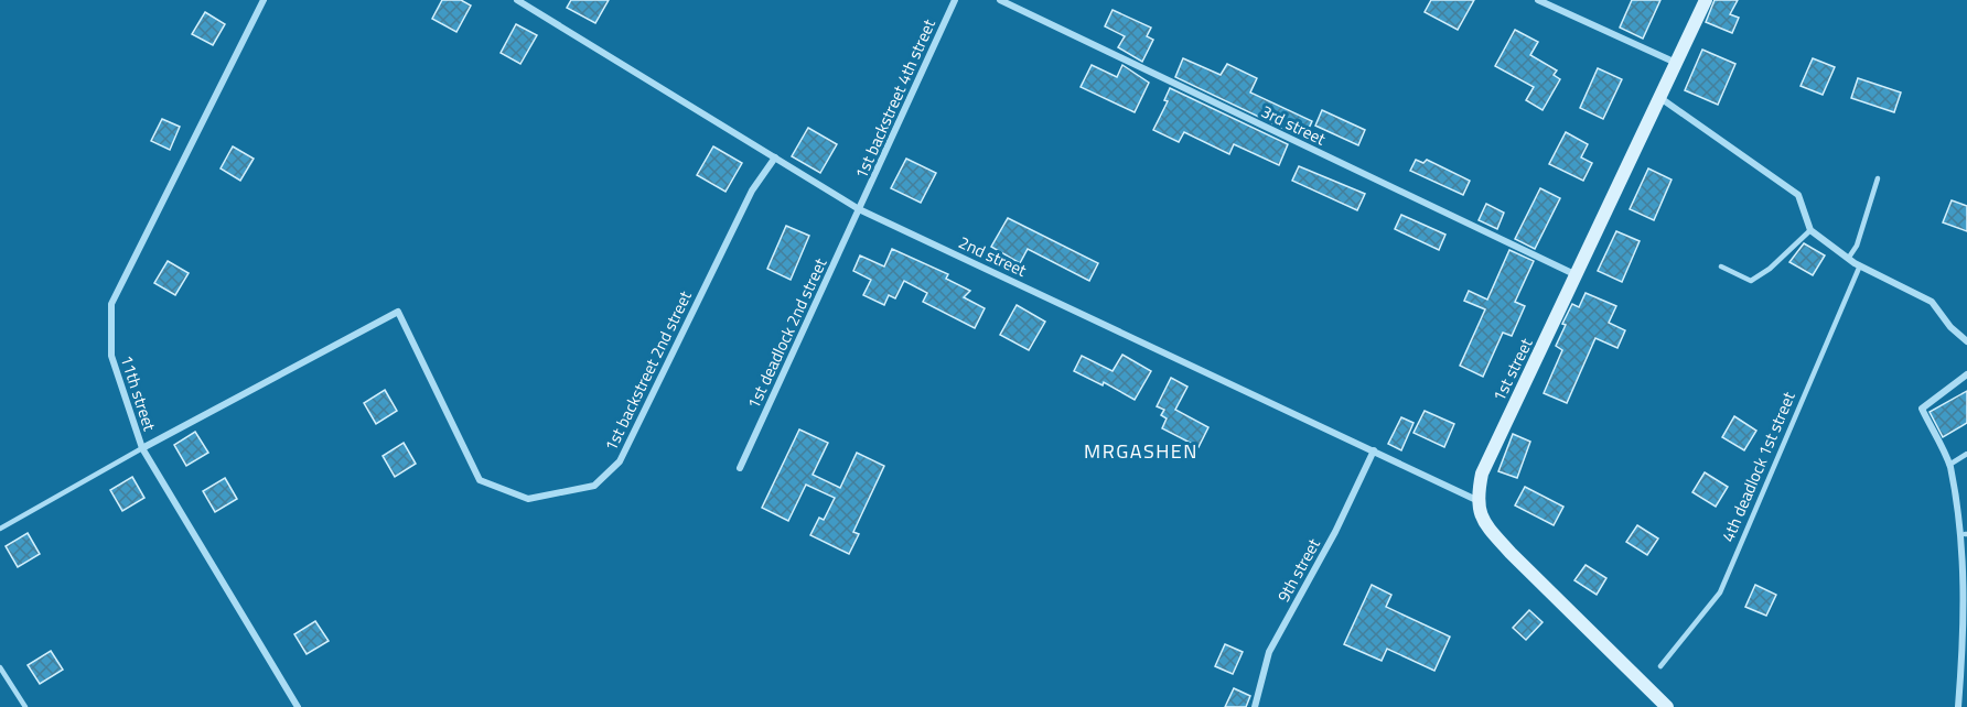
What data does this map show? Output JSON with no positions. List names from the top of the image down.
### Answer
{
  "streets": {
    "main road": ["1st street"],
    "street": [
      "1st backstreet 4th street",
      "3rd street",
      "2nd street",
      "1st deadlock 2nd street",
      "1st backstreet 2nd street",
      "11th street",
      "9th street"
    ],
    "lane": ["4th deadlock 1st street"]
  },
  "crossings": [
    ["1st backstreet 4th street", "2nd street"],
    ["1st backstreet 4th street", "1st deadlock 2nd street"],
    ["3rd street", "1st street"],
    ["2nd street", "1st deadlock 2nd street"],
    ["2nd street", "1st street"],
    ["2nd street", "1st backstreet 2nd street"],
    ["2nd street", "9th street"],
    ["1st backstreet 2nd street", "11th street"]
  ],
  "districts": ["MRGASHEN"]
}
